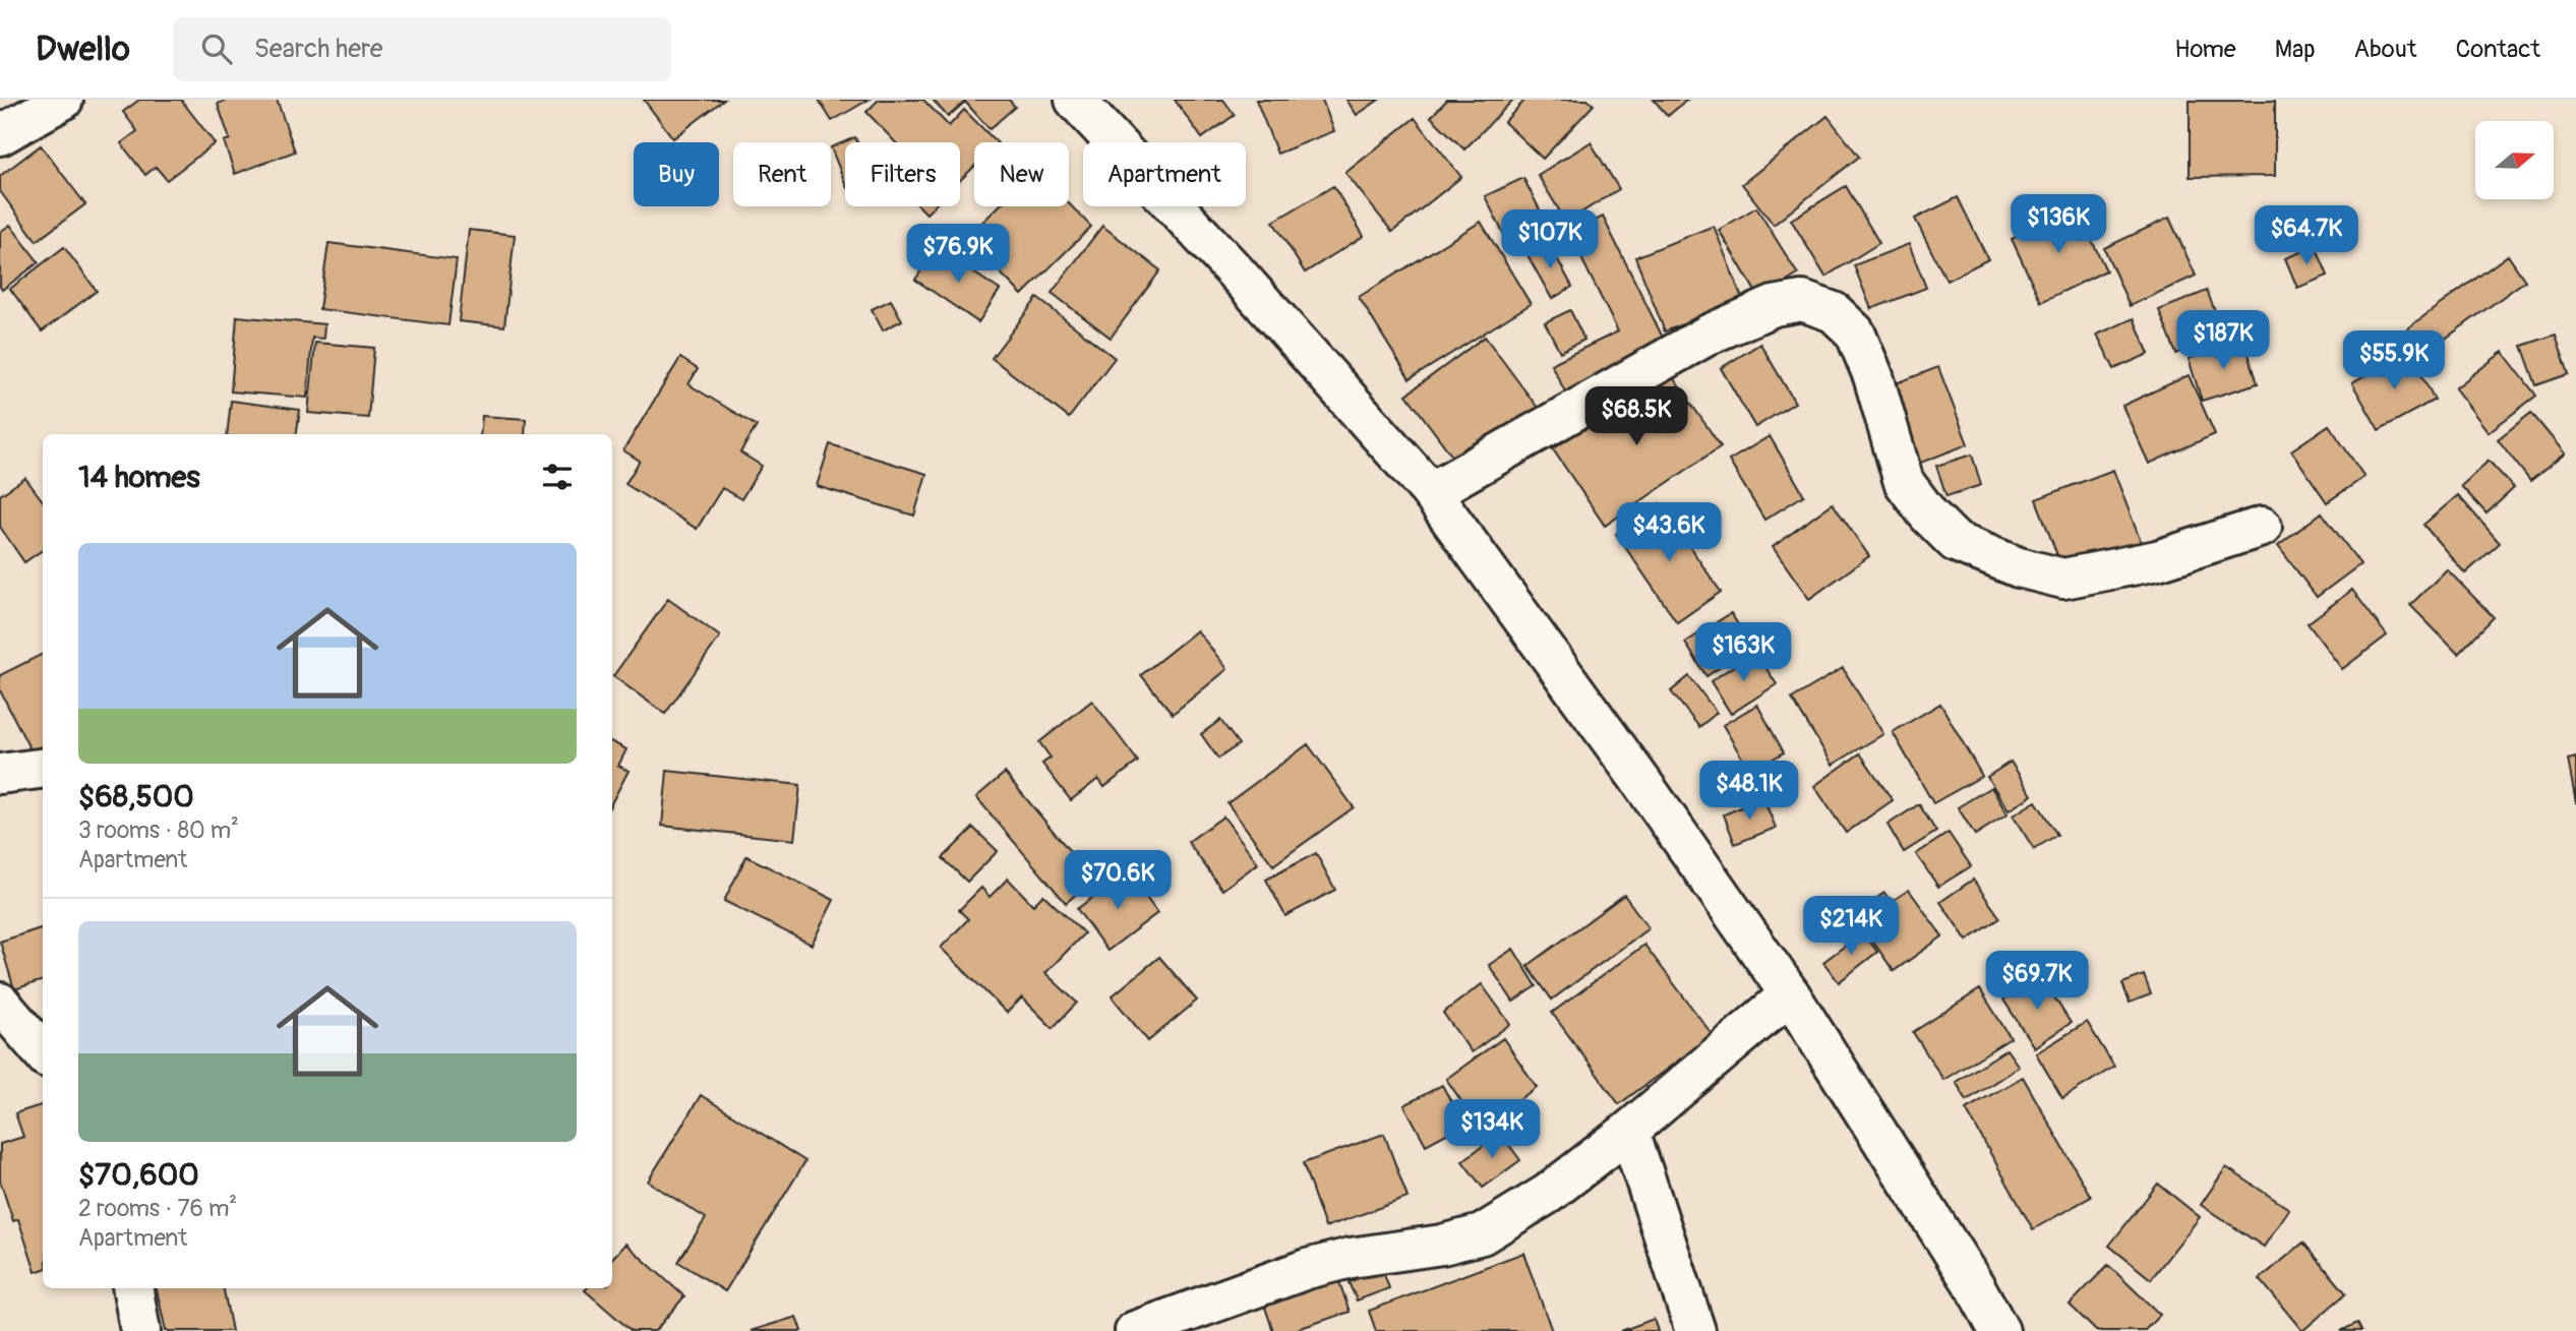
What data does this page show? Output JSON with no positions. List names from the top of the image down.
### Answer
{
  "north": "right",
  "page": {
    "header": "Dwello",
    "search": "Search here",
    "nav": [
      "Home",
      "Map",
      "About",
      "Contact"
    ],
    "chip": [
      "Buy",
      "Rent",
      "Filters",
      "New",
      "Apartment"
    ],
    "price": [
      "$136K",
      "$64.7K",
      "$107K",
      "$76.9K",
      "$187K",
      "$55.9K",
      "$68.5K",
      "$43.6K",
      "$163K",
      "$48.1K",
      "$70.6K",
      "$214K",
      "$69.7K",
      "$134K"
    ],
    "heading": "14 homes",
    "list": [
      {
        "name": "$68,500",
        "note": "3 rooms · 80 m² · Apartment"
      },
      {
        "name": "$70,600",
        "note": "2 rooms · 76 m² · Apartment"
      }
    ]
  }
}
